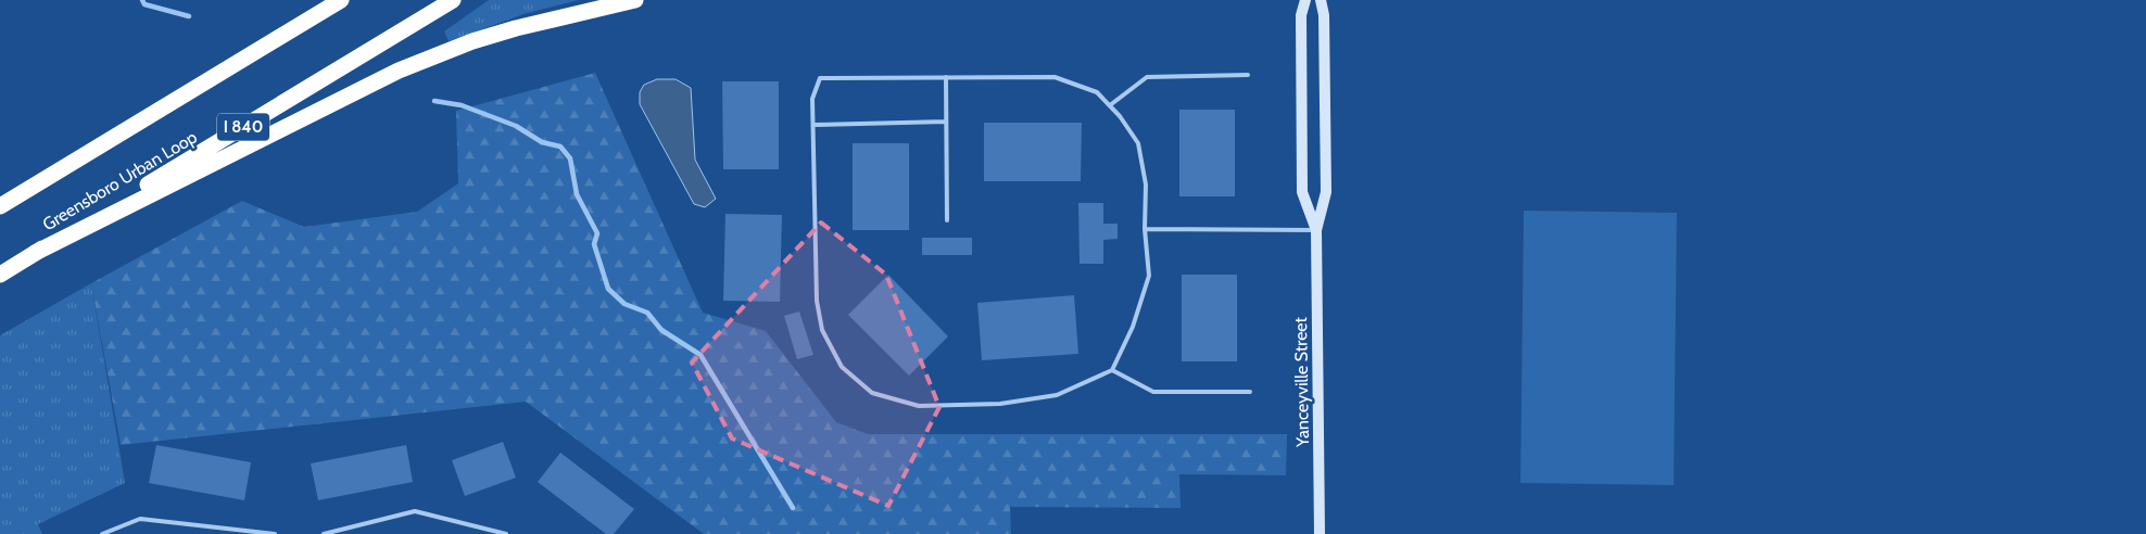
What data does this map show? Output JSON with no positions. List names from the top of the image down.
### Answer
{
  "streets": {
    "highway": ["I 840", "Greensboro Urban Loop"],
    "main road": ["Yanceyville Street"]
  }
}
